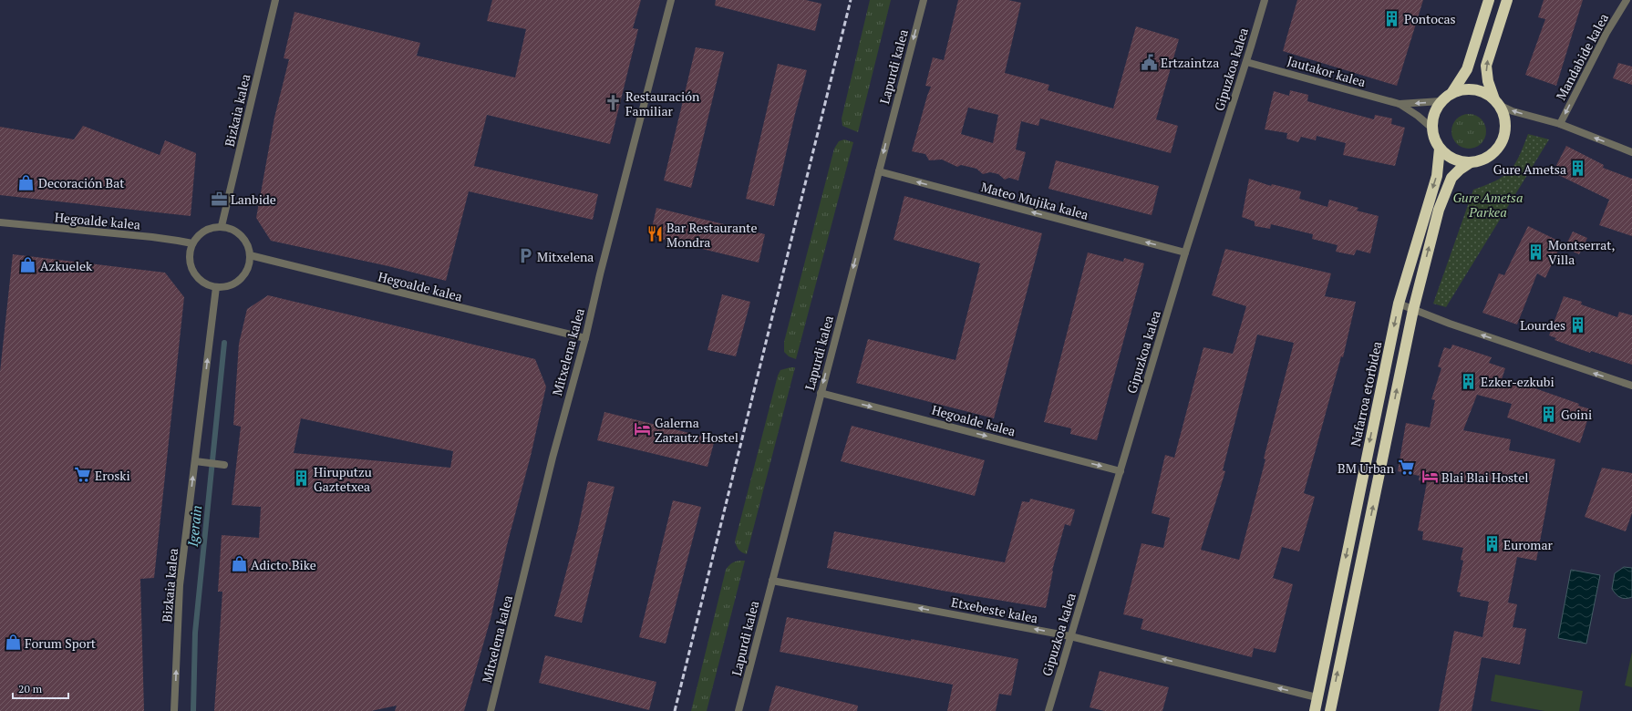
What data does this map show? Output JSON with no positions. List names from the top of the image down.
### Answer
{
  "streets": {
    "highway": ["Nafarroa etorbidea"],
    "street": [
      "Mandabide kalea",
      "Lapurdi kalea",
      "Gipuzkoa kalea",
      "Jautakor kalea",
      "Bizkaia kalea",
      "Mateo Mujika kalea",
      "Hegoalde kalea",
      "Mitxelena kalea",
      "Etxebeste kalea"
    ]
  },
  "crossings": [
    ["Lapurdi kalea", "Mateo Mujika kalea"],
    ["Lapurdi kalea", "Hegoalde kalea"],
    ["Lapurdi kalea", "Etxebeste kalea"],
    ["Gipuzkoa kalea", "Jautakor kalea"],
    ["Gipuzkoa kalea", "Mateo Mujika kalea"],
    ["Gipuzkoa kalea", "Hegoalde kalea"],
    ["Gipuzkoa kalea", "Etxebeste kalea"],
    ["Jautakor kalea", "Nafarroa etorbidea"],
    ["Bizkaia kalea", "Hegoalde kalea"],
    ["Hegoalde kalea", "Mitxelena kalea"],
    ["Nafarroa etorbidea", "Etxebeste kalea"]
  ],
  "one_way": [
    "Mandabide kalea",
    "Lapurdi kalea",
    "Bizkaia kalea",
    "Mateo Mujika kalea",
    "Hegoalde kalea",
    "Etxebeste kalea"
  ],
  "water": ["Igerain"],
  "parks": ["Gure Ametsa Parkea"],
  "places": {
    "building": [
      "Pontocas",
      "Gure Ametsa",
      "Montserrat, Villa",
      "Lourdes",
      "Ezker-ezkubi",
      "Goini",
      "Hiruputzu Gaztetxea",
      "Euromar"
    ],
    "public building": ["Ertzaintza"],
    "church": ["Restauración Familiar"],
    "shop": [
      "Decoración Bat",
      "Azkuelek",
      "Adicto.Bike",
      "Forum Sport"
    ],
    "office": ["Lanbide"],
    "restaurant": ["Bar Restaurante Mondra"],
    "parking": ["Mitxelena"],
    "hotel": ["Galerna Zarautz Hostel", "Blai Blai Hostel"],
    "supermarket": ["BM Urban", "Eroski"]
  },
  "scale_bar": "20 m"
}
